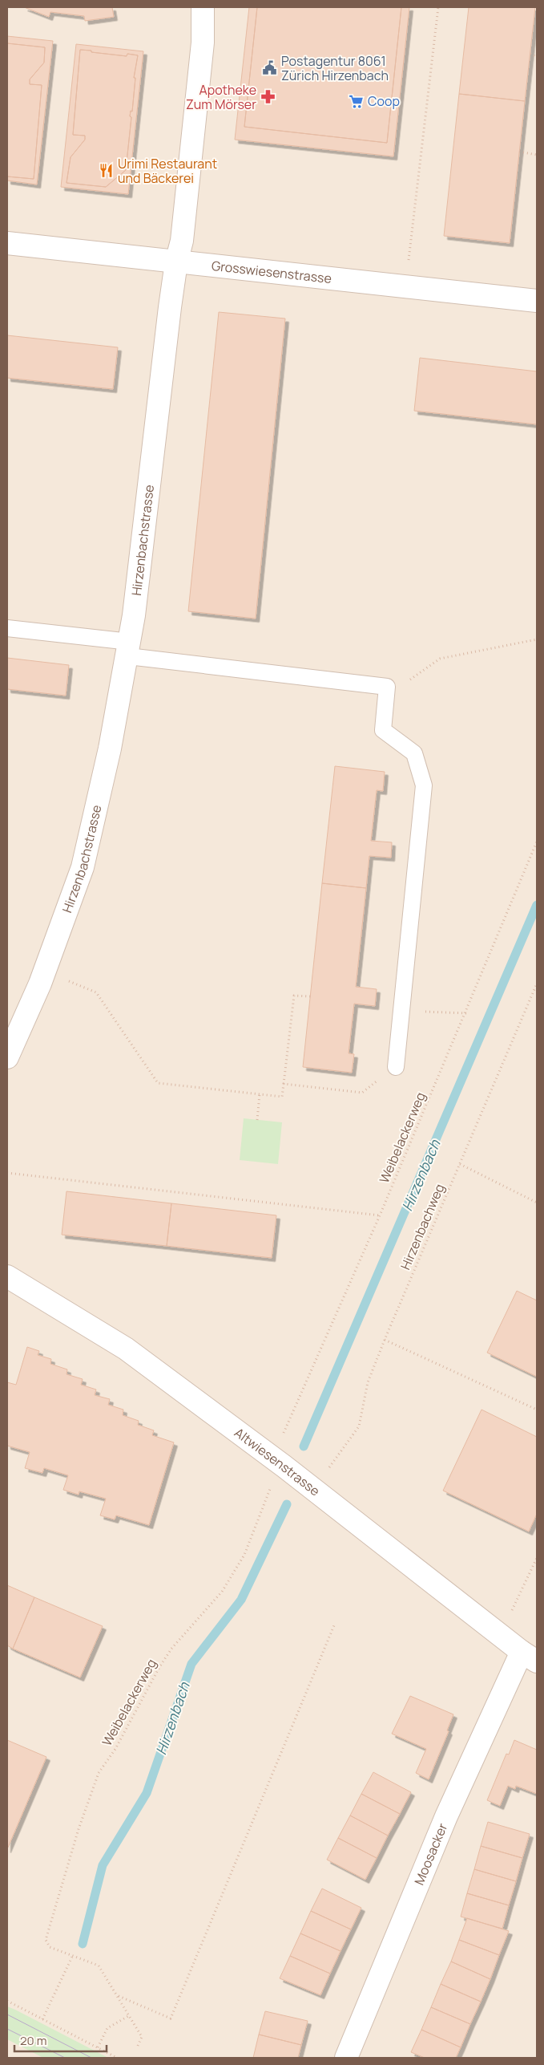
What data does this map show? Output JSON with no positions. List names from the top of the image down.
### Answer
{
  "streets": {
    "street": [
      "Grosswiesenstrasse",
      "Hirzenbachstrasse",
      "Altwiesenstrasse",
      "Moosacker"
    ],
    "path": ["Weibelackerweg", "Hirzenbachweg"]
  },
  "crossings": [
    ["Grosswiesenstrasse", "Hirzenbachstrasse"],
    ["Weibelackerweg", "Altwiesenstrasse"],
    ["Altwiesenstrasse", "Moosacker"]
  ],
  "water": ["Hirzenbach"],
  "places": {
    "public building": ["Postagentur 8061 Zürich Hirzenbach"],
    "pharmacy": ["Apotheke Zum Mörser"],
    "supermarket": ["Coop"],
    "restaurant": ["Urimi Restaurant und Bäckerei"]
  },
  "scale_bar": "20 m"
}
